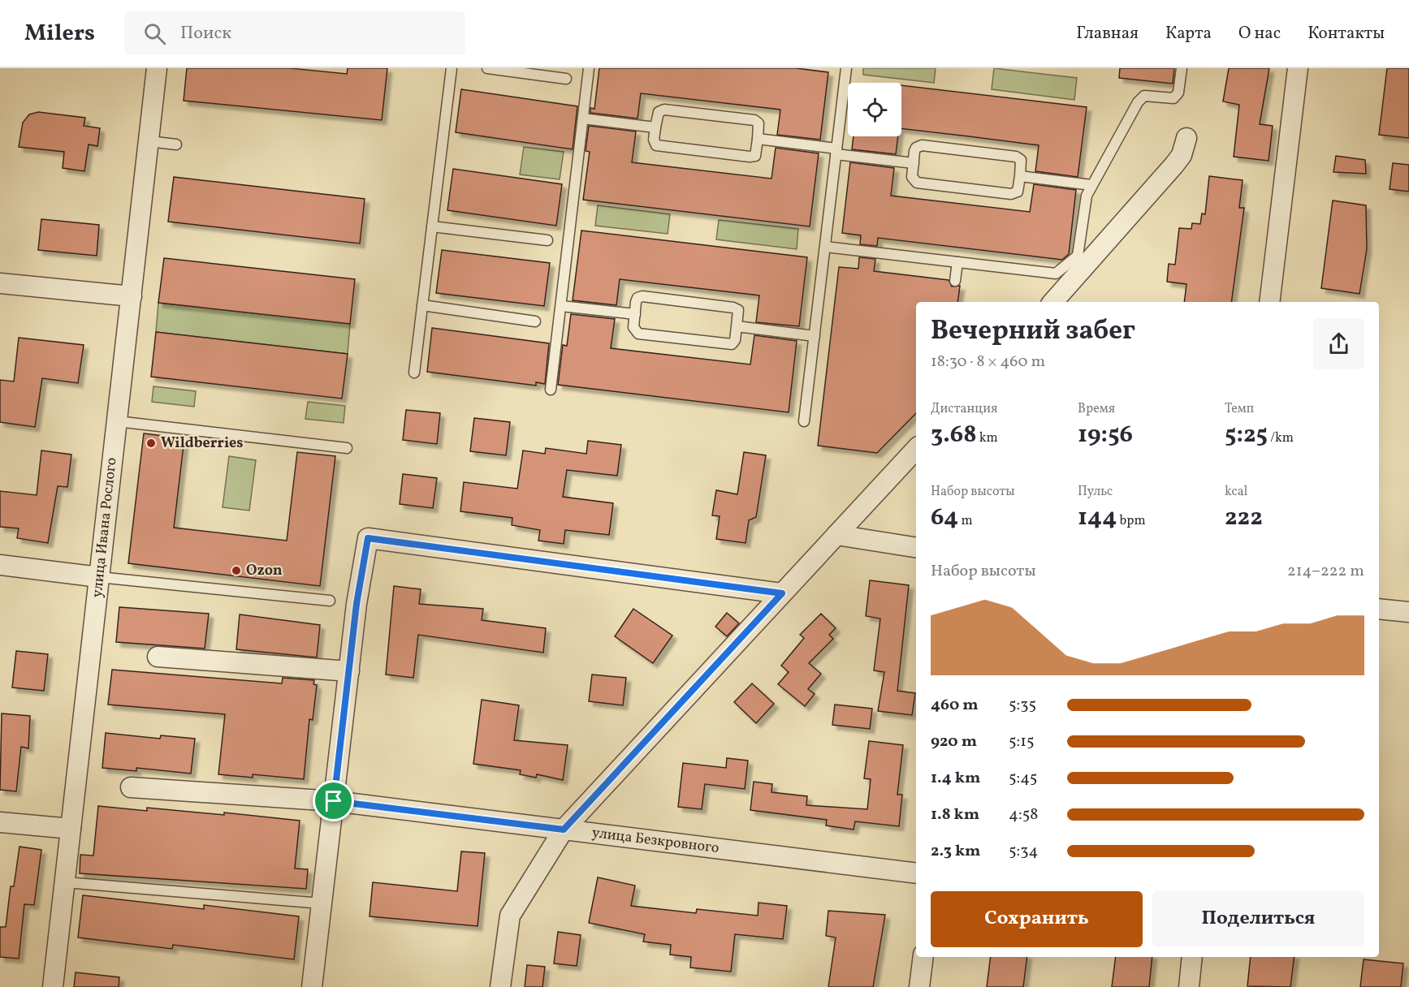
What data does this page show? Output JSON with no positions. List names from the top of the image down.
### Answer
{
  "streets": {
    "street": ["улица Ивана Рослого", "улица Безкровного"]
  },
  "places": ["Wildberries", "Ozon"],
  "page": {
    "header": "Milers",
    "search": "Поиск",
    "nav": [
      "Главная",
      "Карта",
      "О нас",
      "Контакты"
    ],
    "heading": ["Вечерний забег", "18:30 · 8 × 460 m"],
    "stats": [
      ["Дистанция", "3.68 km"],
      ["Время", "19:56"],
      ["Темп", "5:25 /km"],
      ["Набор высоты", "64 m"],
      ["Пульс", "144 bpm"],
      ["kcal", "222"]
    ],
    "chart": ["Набор высоты", "214–222 m"],
    "list": [
      {
        "name": "460 m",
        "note": "5:35"
      },
      {
        "name": "920 m",
        "note": "5:15"
      },
      {
        "name": "1.4 km",
        "note": "5:45"
      },
      {
        "name": "1.8 km",
        "note": "4:58"
      },
      {
        "name": "2.3 km",
        "note": "5:34"
      }
    ],
    "buttons": ["Сохранить", "Поделиться"]
  }
}
